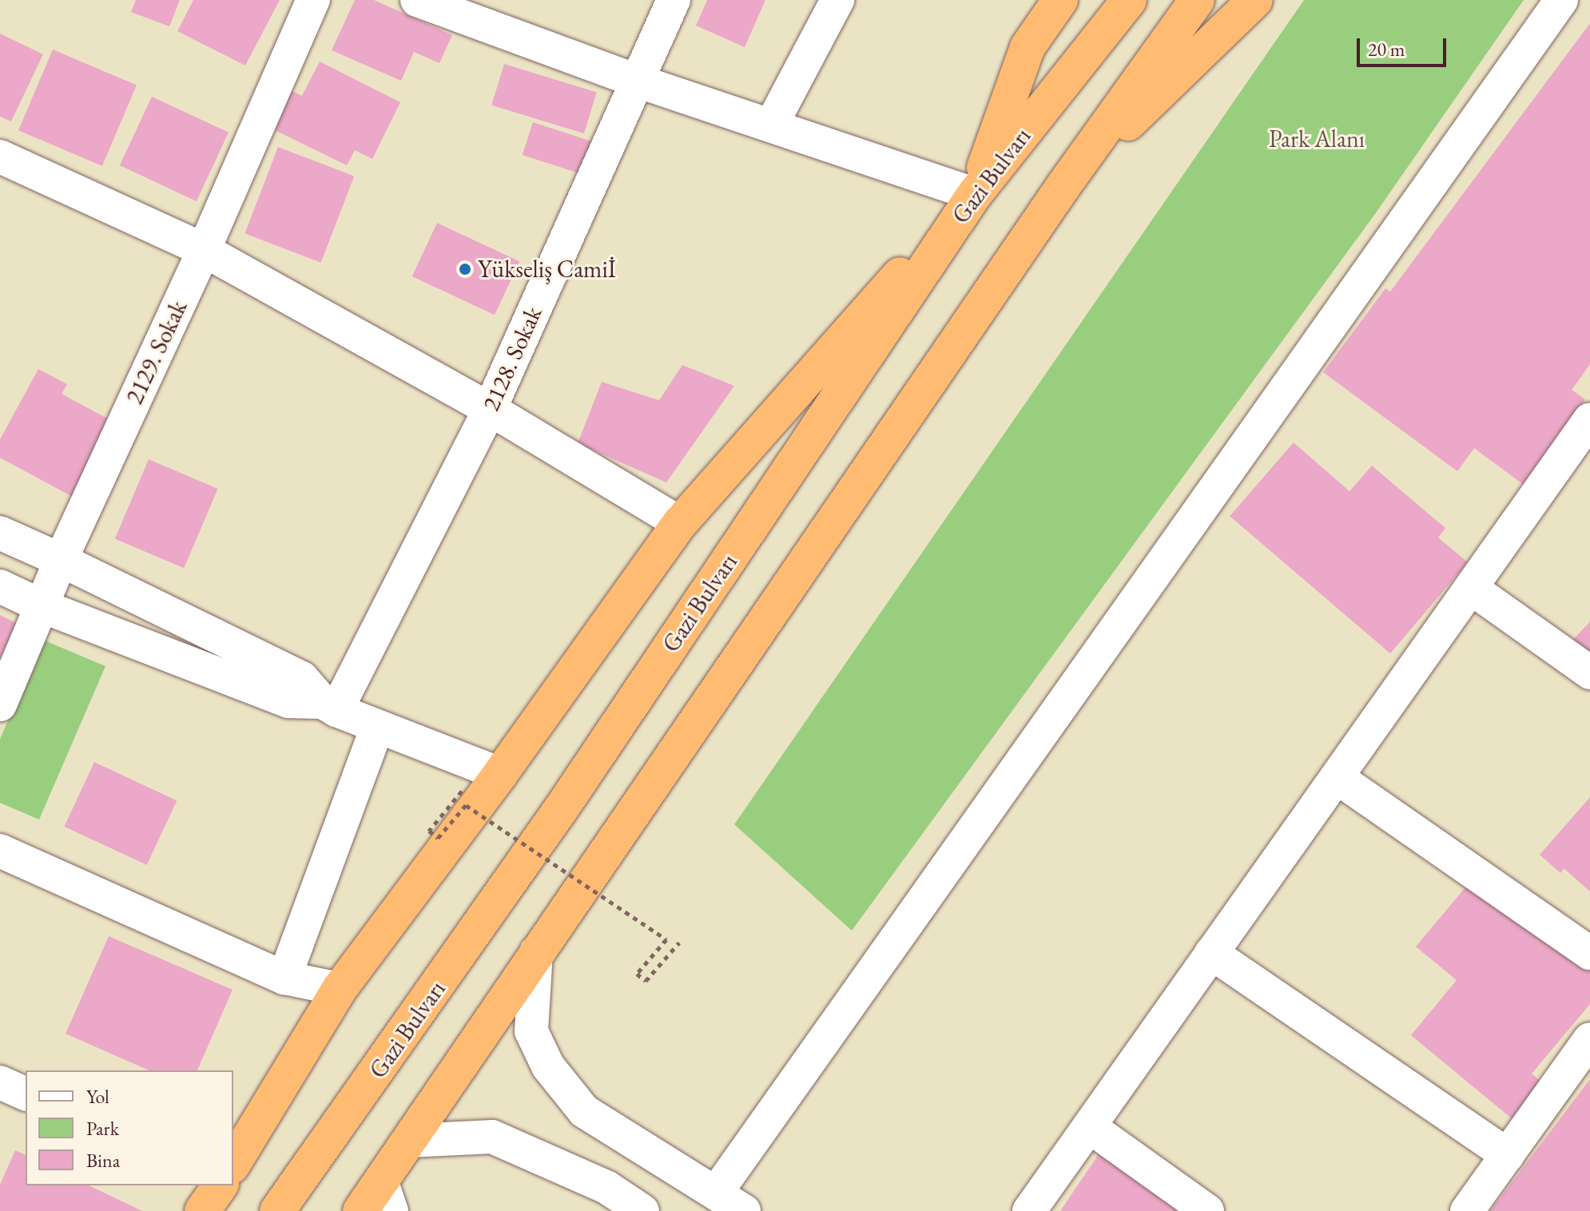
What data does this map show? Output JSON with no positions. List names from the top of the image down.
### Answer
{
  "streets": {
    "highway": ["Gazi Bulvarı"],
    "street": ["2129. Sokak", "2128. Sokak"]
  },
  "parks": ["Park Alanı"],
  "places": ["Yükseliş Camiİ"],
  "legend": ["Yol", "Park", "Bina"],
  "scale_bar": "20 m"
}
